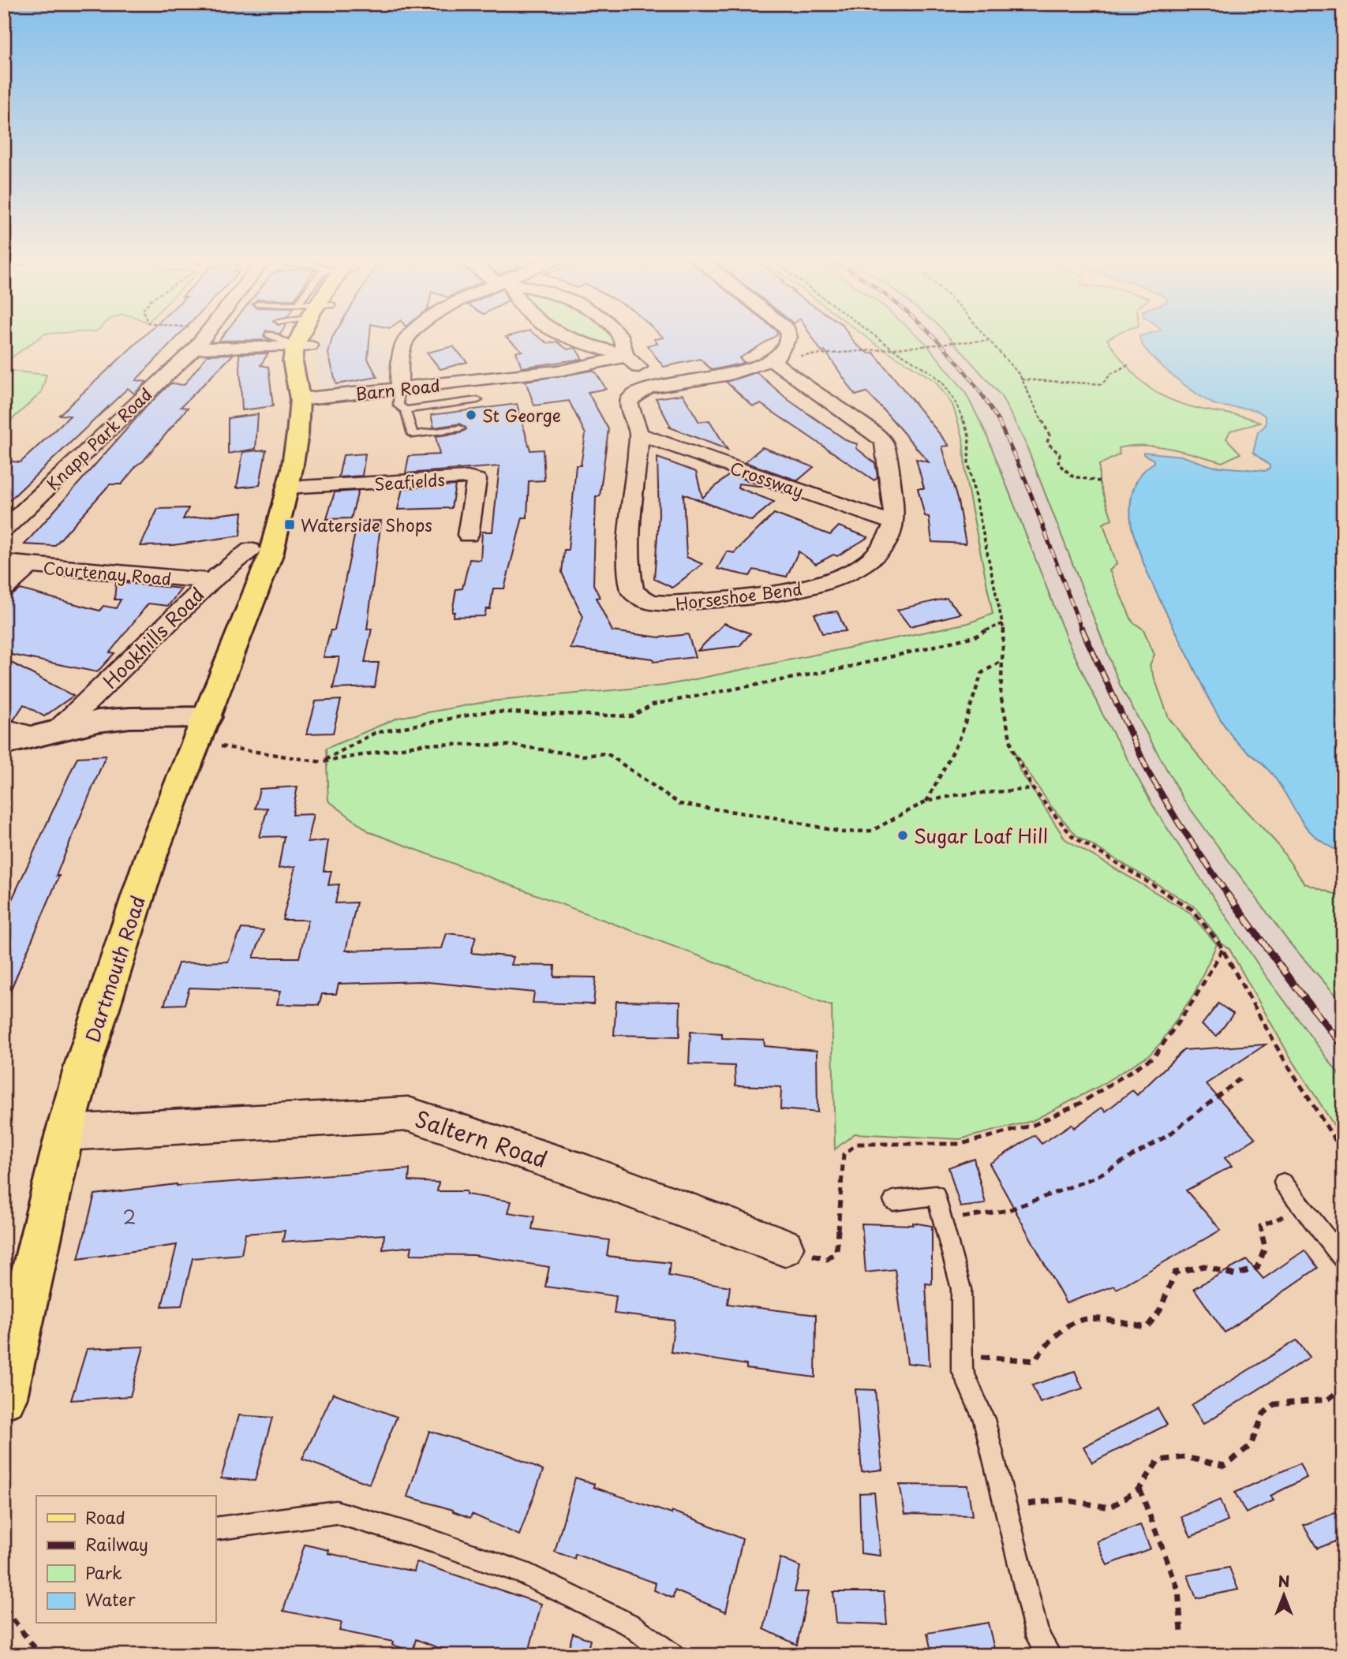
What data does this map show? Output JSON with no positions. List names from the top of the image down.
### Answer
{
  "streets": {
    "main road": ["Dartmouth Road"],
    "street": [
      "Barn Road",
      "Knapp Park Road",
      "Crossway",
      "Seafields",
      "Courtenay Road",
      "Horseshoe Bend",
      "Hookhills Road",
      "Saltern Road"
    ]
  },
  "crossings": [
    ["Barn Road", "Dartmouth Road"],
    ["Crossway", "Horseshoe Bend"],
    ["Seafields", "Dartmouth Road"],
    ["Courtenay Road", "Hookhills Road"],
    ["Hookhills Road", "Dartmouth Road"],
    ["Dartmouth Road", "Saltern Road"]
  ],
  "places": {
    "other": ["St George", "Sugar Loaf Hill"],
    "transit": ["Waterside Shops"]
  },
  "house_numbers": ["2"],
  "legend": [
    "Road",
    "Railway",
    "Park",
    "Water"
  ],
  "north": "top"
}
